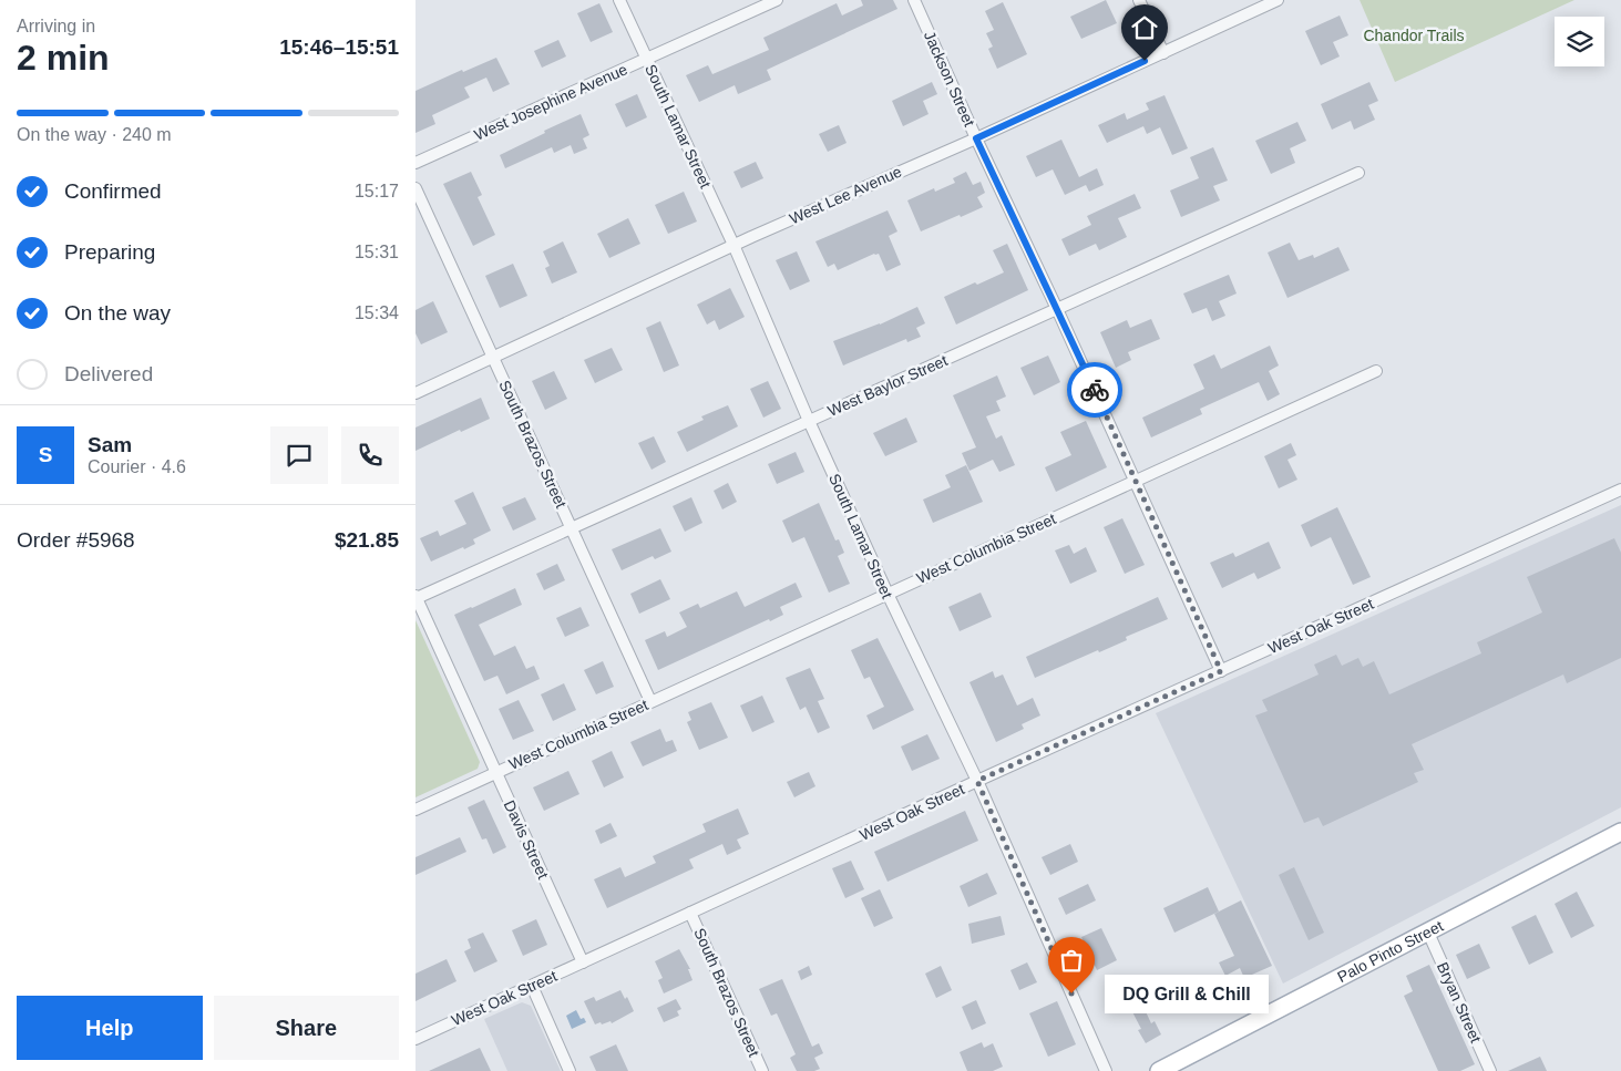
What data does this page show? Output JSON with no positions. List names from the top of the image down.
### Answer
{
  "streets": {
    "main road": ["Palo Pinto Street"],
    "street": [
      "Jackson Street",
      "West Josephine Avenue",
      "South Lamar Street",
      "West Lee Avenue",
      "West Baylor Street",
      "South Brazos Street",
      "West Columbia Street",
      "West Oak Street",
      "Davis Street",
      "Bryan Street"
    ]
  },
  "crossings": [
    ["Jackson Street", "West Lee Avenue"],
    ["Jackson Street", "West Baylor Street"],
    ["Jackson Street", "West Columbia Street"],
    ["Jackson Street", "West Oak Street"],
    ["West Josephine Avenue", "South Lamar Street"],
    ["South Lamar Street", "West Lee Avenue"],
    ["South Lamar Street", "West Baylor Street"],
    ["South Lamar Street", "West Columbia Street"],
    ["South Lamar Street", "West Oak Street"],
    ["West Lee Avenue", "South Brazos Street"],
    ["West Baylor Street", "South Brazos Street"],
    ["West Baylor Street", "Davis Street"],
    ["South Brazos Street", "West Columbia Street"],
    ["South Brazos Street", "West Oak Street"],
    ["West Columbia Street", "Davis Street"],
    ["West Oak Street", "Davis Street"],
    ["Palo Pinto Street", "Bryan Street"]
  ],
  "parks": ["Chandor Trails"],
  "places": ["DQ Grill & Chill"],
  "page": {
    "heading": ["2 min", "Arriving in", "15:46–15:51"],
    "panel": [
      "Sam",
      "Courier · 4.6",
      "Order #5968",
      "$21.85"
    ],
    "bar": "On the way · 240 m",
    "list": [
      ["Confirmed", "15:17"],
      ["Preparing", "15:31"],
      ["On the way", "15:34"],
      "Delivered"
    ],
    "round": "S",
    "bubble": "DQ Grill & Chill",
    "buttons": ["Help", "Share"]
  }
}
